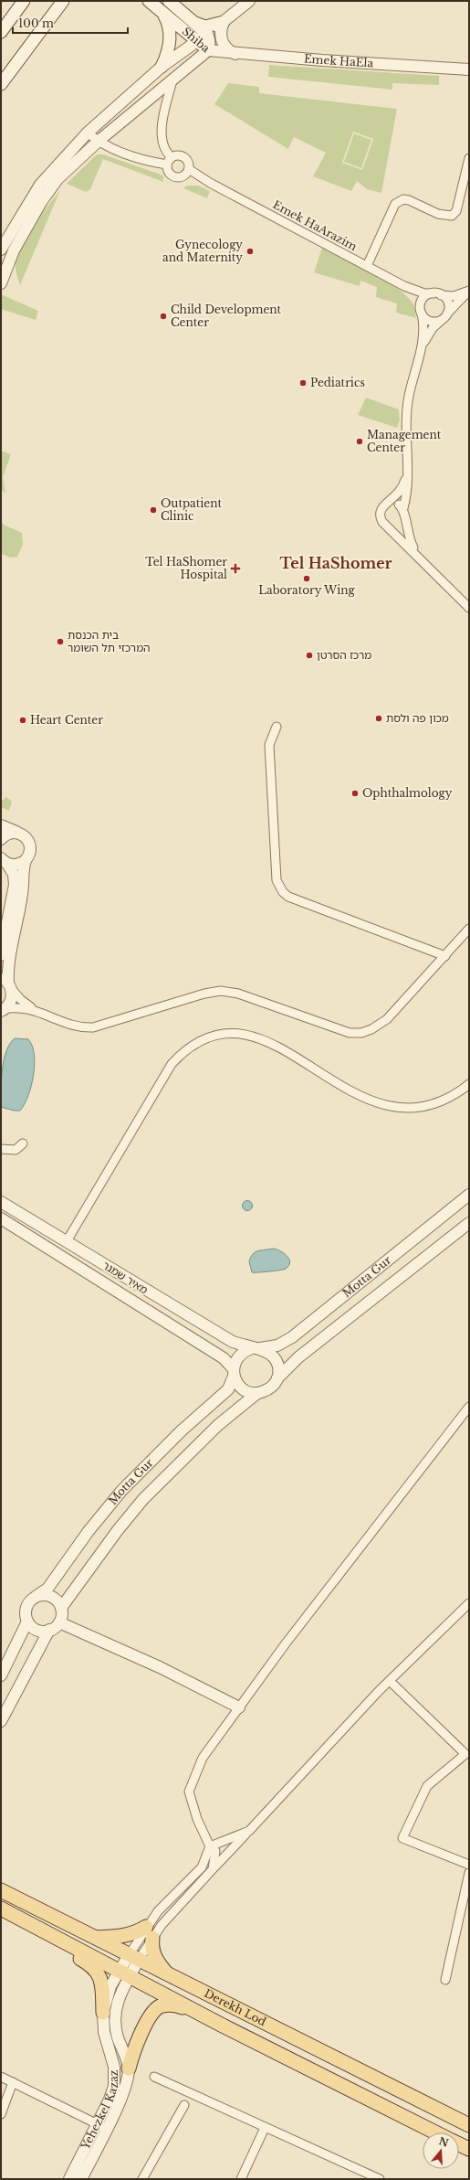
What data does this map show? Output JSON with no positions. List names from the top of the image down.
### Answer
{
  "streets": {
    "main road": ["Shiba", "Derekh Lod"],
    "street": [
      "Emek HaEla",
      "Emek HaArazim",
      "Motta Gur",
      "מאיר שמגר",
      "Yehezkel Kazaz"
    ]
  },
  "crossings": [
    ["Shiba", "Emek HaEla"],
    ["Motta Gur", "מאיר שמגר"],
    ["Derekh Lod", "Yehezkel Kazaz"]
  ],
  "districts": ["Tel HaShomer"],
  "places": {
    "other": [
      "Gynecology and Maternity",
      "Child Development Center",
      "Pediatrics",
      "Management Center",
      "Outpatient Clinic",
      "Laboratory Wing",
      "בית הכנסת המרכזי תל השומר",
      "מרכז הסרטן",
      "מכון פה ולסת",
      "Heart Center",
      "Ophthalmology"
    ],
    "health": ["Tel HaShomer Hospital"]
  },
  "scale_bar": "100 m",
  "north": "top"
}
